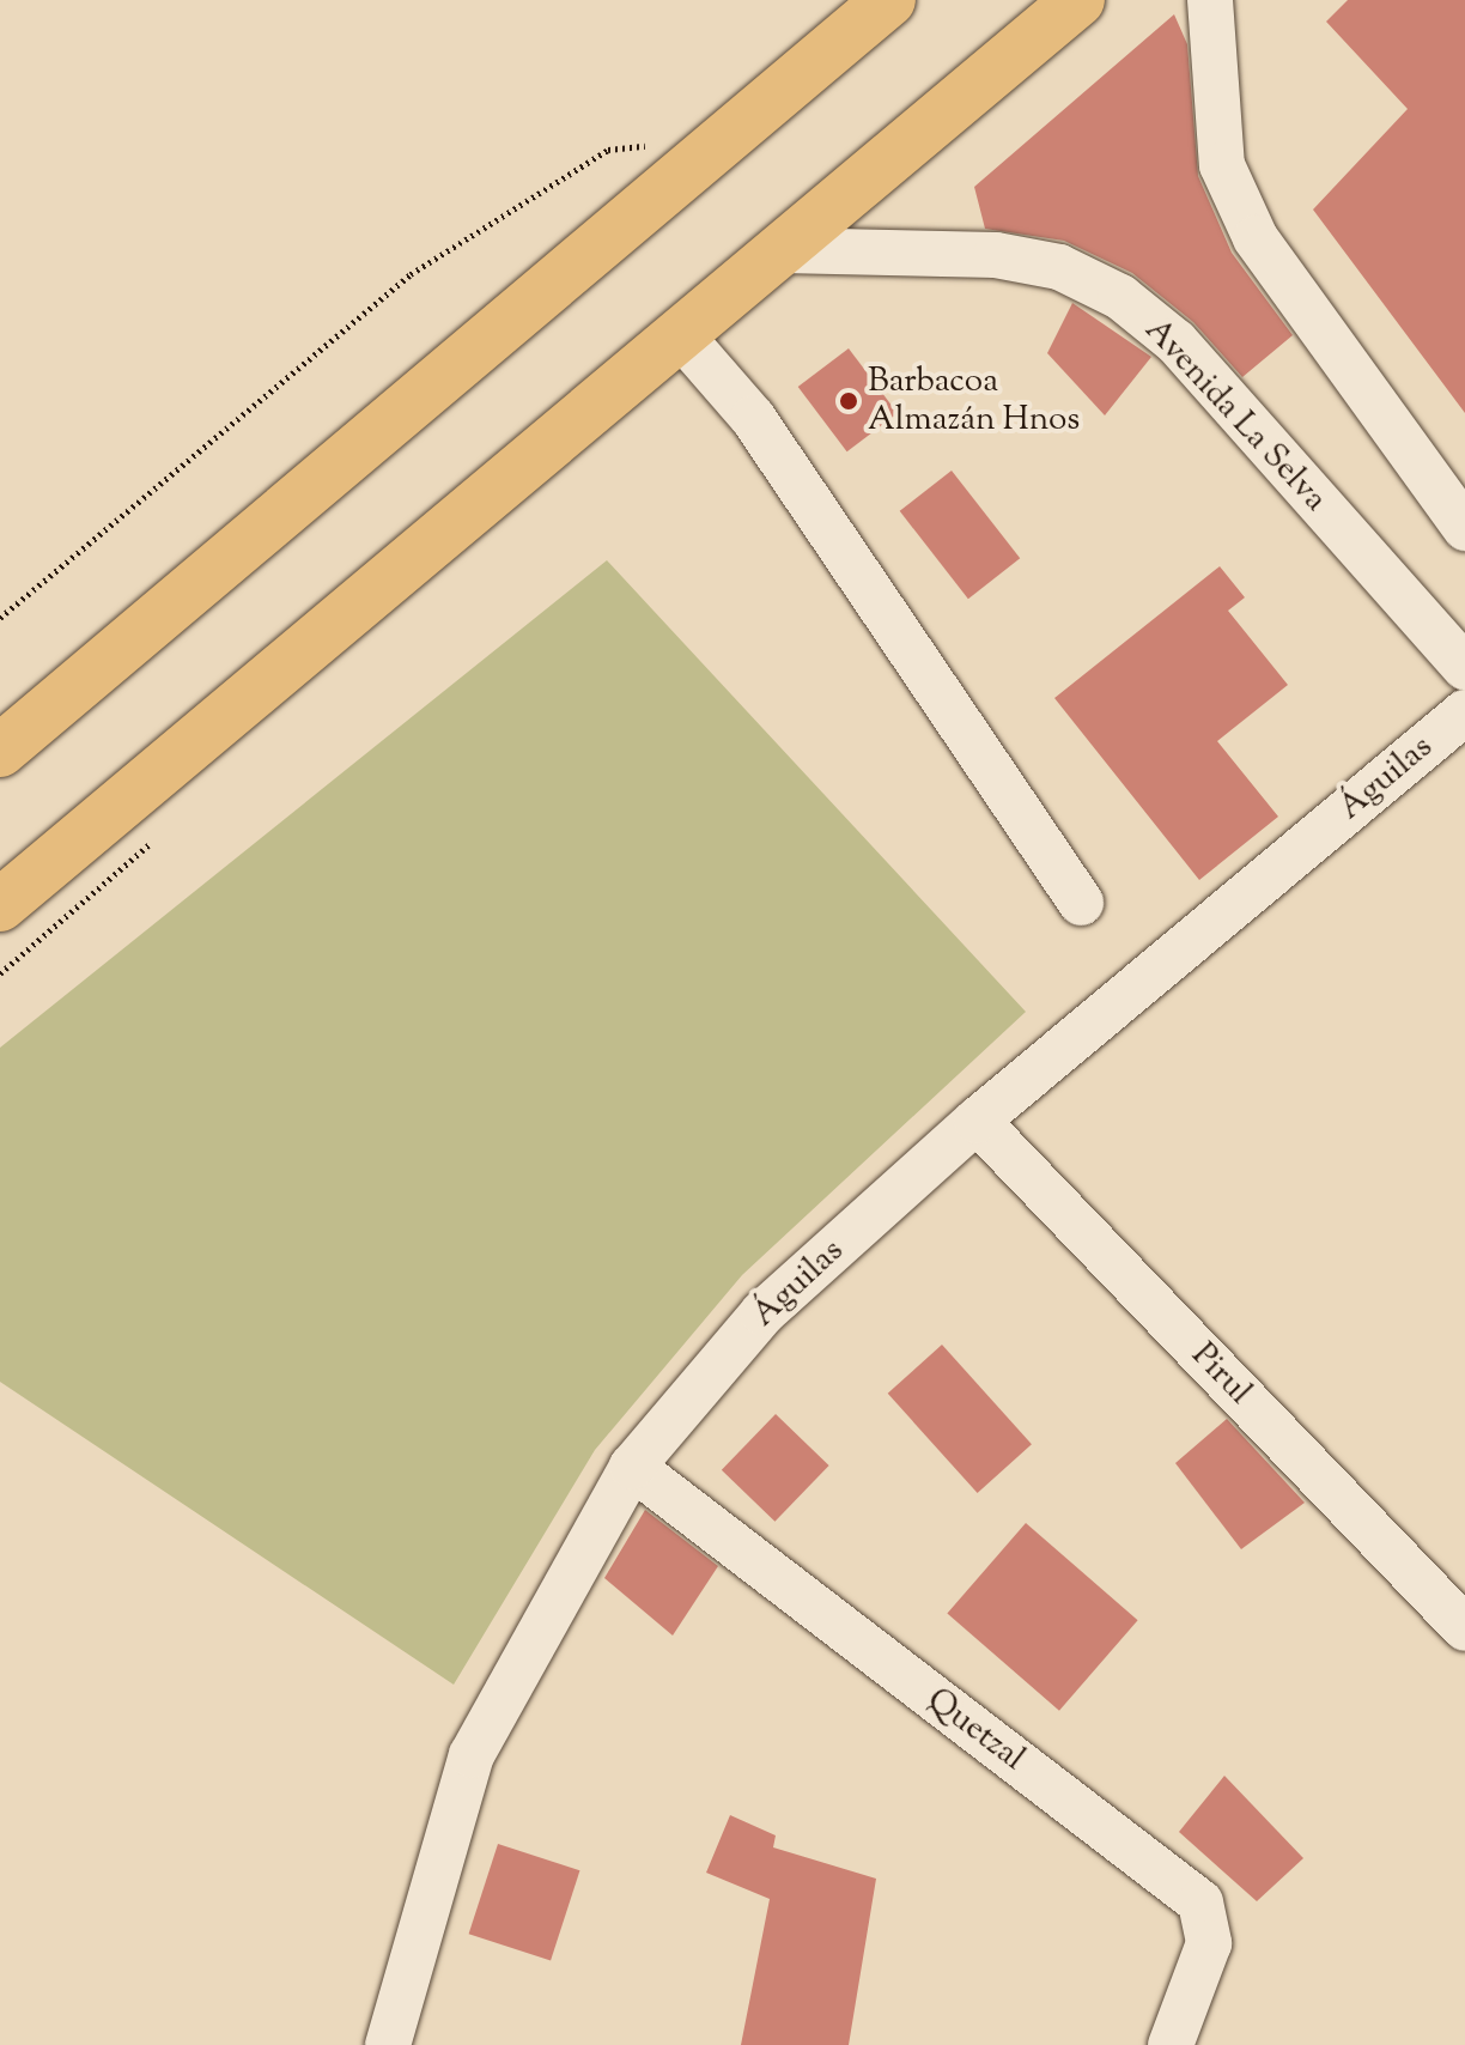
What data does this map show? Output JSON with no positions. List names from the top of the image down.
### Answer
{
  "streets": {
    "street": [
      "Avenida La Selva",
      "Águilas",
      "Pirul",
      "Quetzal"
    ]
  },
  "crossings": [
    ["Águilas", "Pirul"],
    ["Águilas", "Quetzal"]
  ],
  "places": ["Barbacoa Almazán Hnos"]
}
